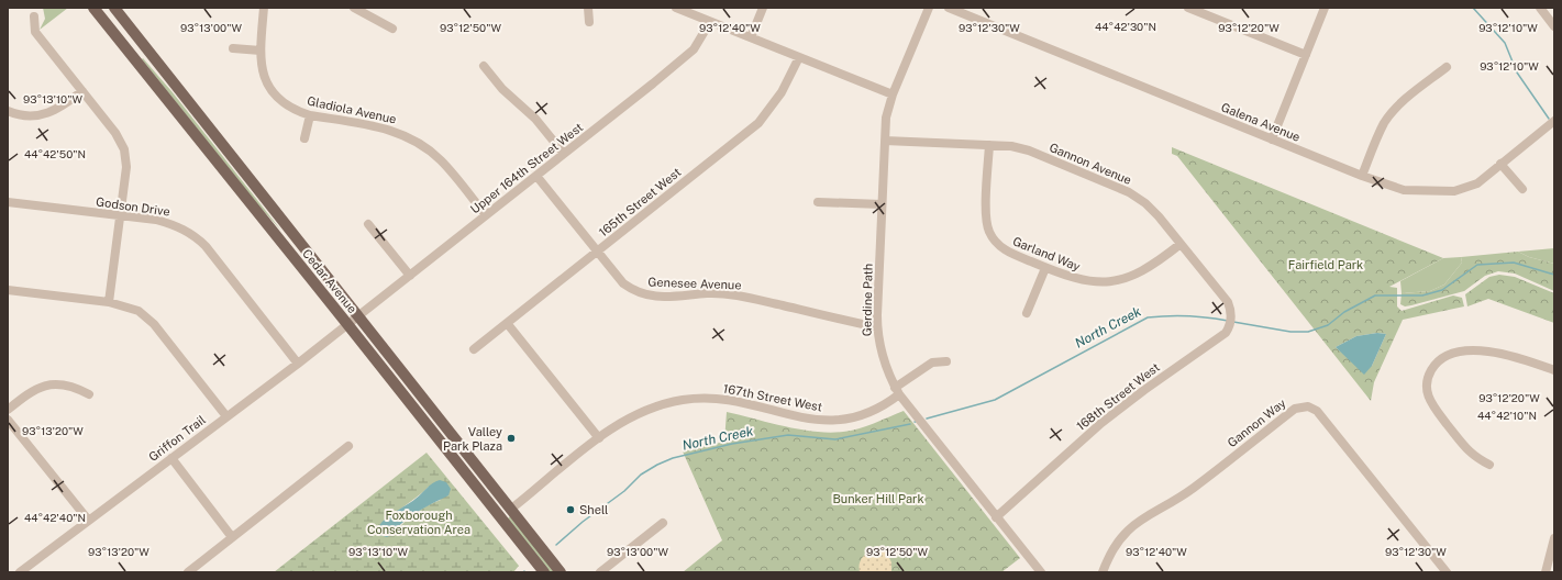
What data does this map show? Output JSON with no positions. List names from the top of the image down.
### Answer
{
  "streets": {
    "main road": ["Cedar Avenue"],
    "street": [
      "Gladiola Avenue",
      "Galena Avenue",
      "Gannon Avenue",
      "Upper 164th Street West",
      "165th Street West",
      "Godson Drive",
      "Garland Way",
      "Genesee Avenue",
      "Gerdine Path",
      "168th Street West",
      "167th Street West",
      "Gannon Way",
      "Griffon Trail"
    ]
  },
  "crossings": [
    ["Gladiola Avenue", "Upper 164th Street West"],
    ["Gannon Avenue", "Garland Way"],
    ["Gannon Avenue", "Gerdine Path"],
    ["Gannon Avenue", "168th Street West"],
    ["Upper 164th Street West", "Cedar Avenue"],
    ["Upper 164th Street West", "Genesee Avenue"],
    ["Upper 164th Street West", "Griffon Trail"],
    ["165th Street West", "Genesee Avenue"],
    ["Godson Drive", "Griffon Trail"],
    ["Cedar Avenue", "167th Street West"],
    ["Cedar Avenue", "Griffon Trail"],
    ["Genesee Avenue", "Gerdine Path"],
    ["Gerdine Path", "168th Street West"],
    ["Gerdine Path", "167th Street West"]
  ],
  "water": ["North Creek"],
  "parks": ["Fairfield Park", "Bunker Hill Park", "Foxborough Conservation Area"],
  "places": ["Valley Park Plaza", "Shell"],
  "coordinates": [
    "44°42'30\"N",
    "93°13'00\"W",
    "93°12'50\"W",
    "93°12'40\"W",
    "93°12'20\"W",
    "93°12'10\"W",
    "93°12'30\"W",
    "93°13'10\"W",
    "44°42'50\"N",
    "44°42'10\"N",
    "93°13'20\"W",
    "44°42'40\"N"
  ]
}
